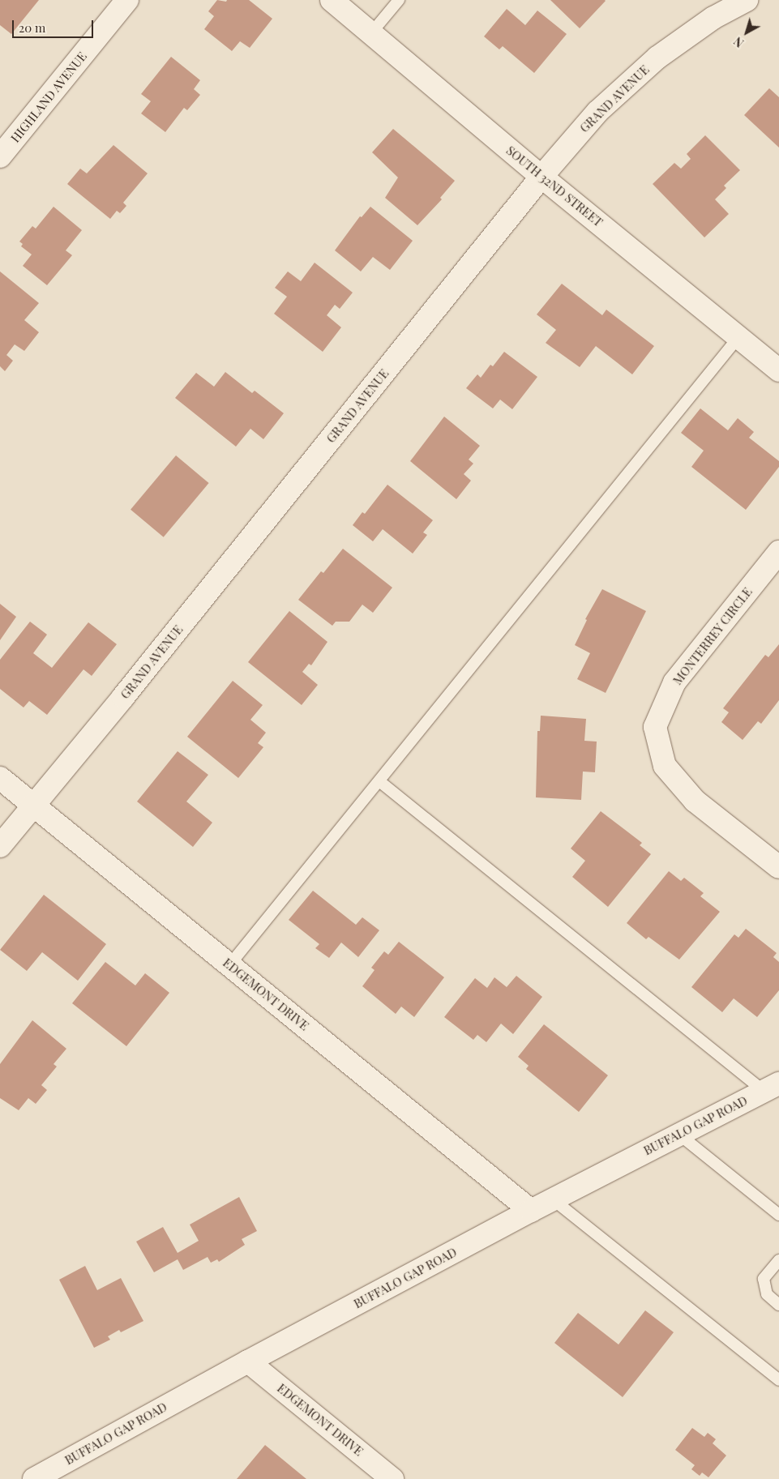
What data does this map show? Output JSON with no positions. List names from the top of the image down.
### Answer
{
  "streets": {
    "street": [
      "HIGHLAND AVENUE",
      "GRAND AVENUE",
      "SOUTH 32ND STREET",
      "MONTERREY CIRCLE",
      "EDGEMONT DRIVE",
      "BUFFALO GAP ROAD"
    ]
  },
  "crossings": [
    ["GRAND AVENUE", "SOUTH 32ND STREET"],
    ["GRAND AVENUE", "EDGEMONT DRIVE"],
    ["EDGEMONT DRIVE", "BUFFALO GAP ROAD"]
  ],
  "scale_bar": "20 m",
  "north": "bottom left"
}
